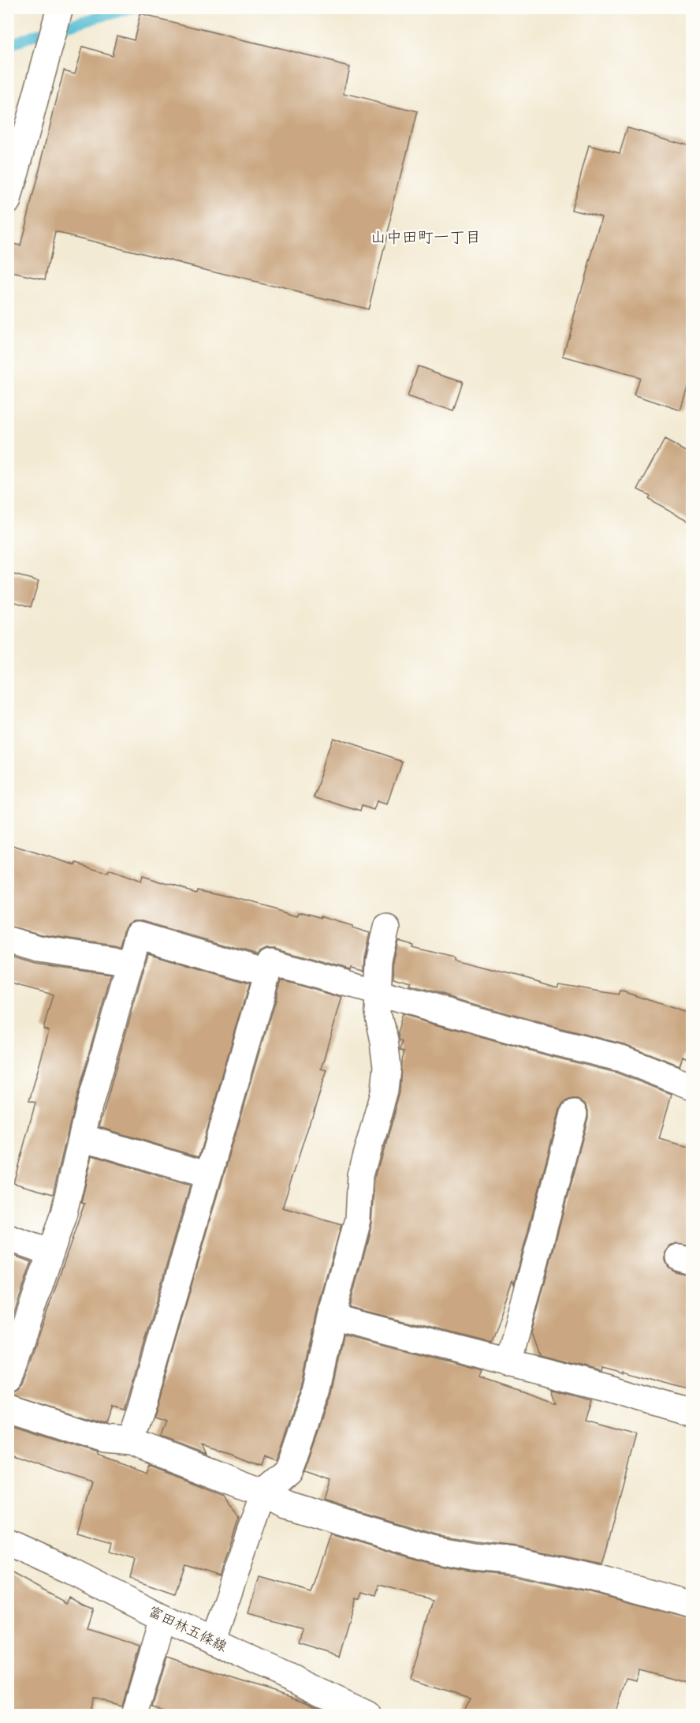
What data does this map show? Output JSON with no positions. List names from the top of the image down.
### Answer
{
  "streets": {
    "street": ["富田林五條線"]
  },
  "districts": ["山中田町一丁目"]
}
